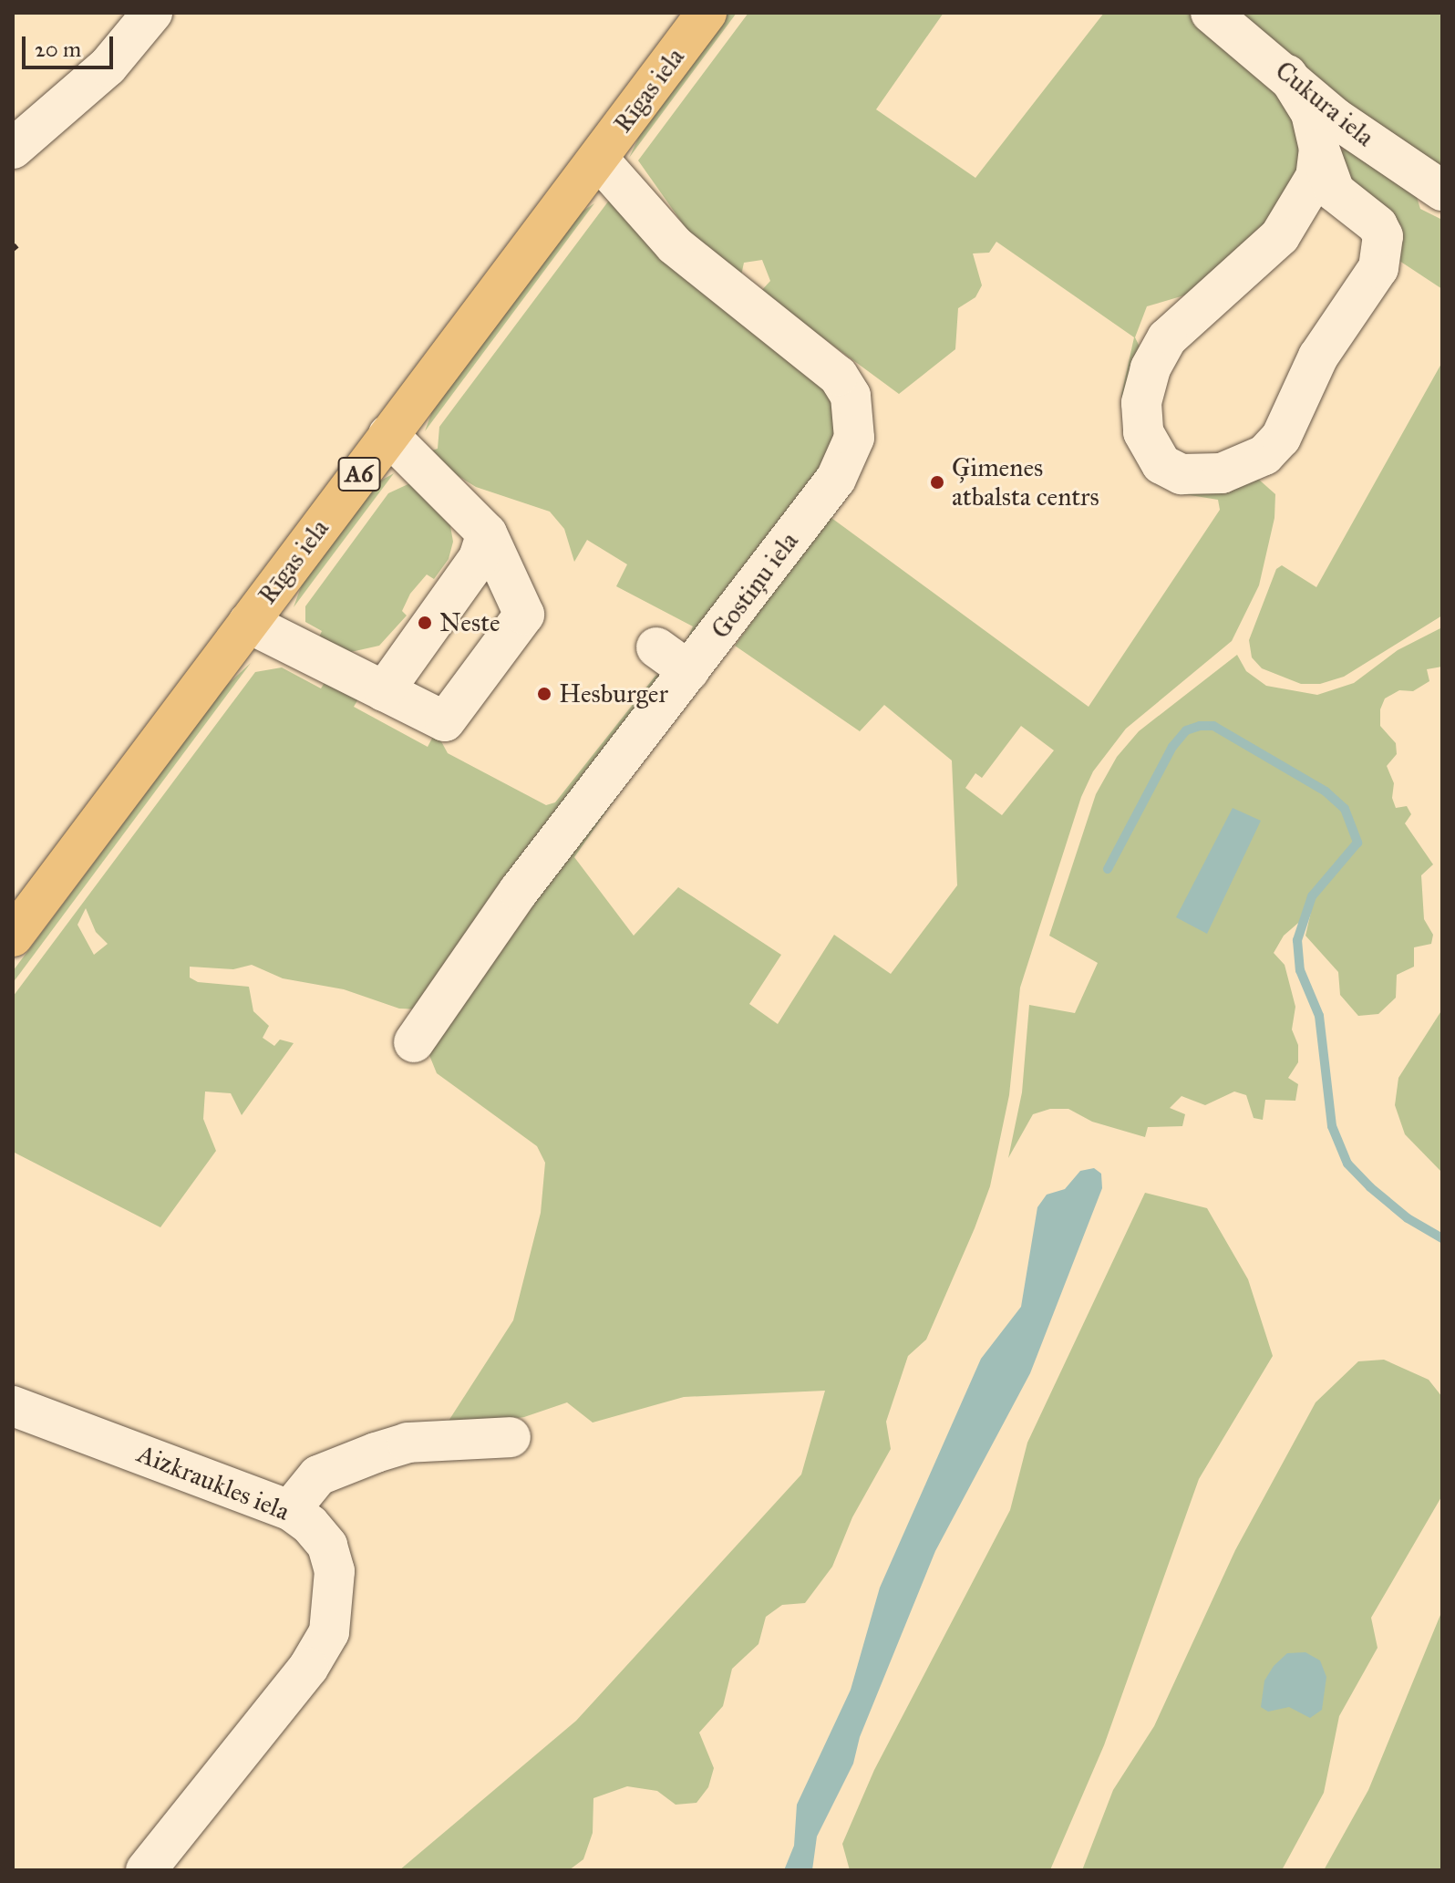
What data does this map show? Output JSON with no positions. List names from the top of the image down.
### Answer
{
  "streets": {
    "highway": ["Rīgas iela", "A6"],
    "street": ["Cukura iela", "Gostiņu iela", "Aizkraukles iela"]
  },
  "crossings": [
    ["Rīgas iela", "Gostiņu iela"]
  ],
  "places": ["Ģimenes atbalsta centrs", "Neste", "Hesburger"],
  "scale_bar": "20 m"
}
